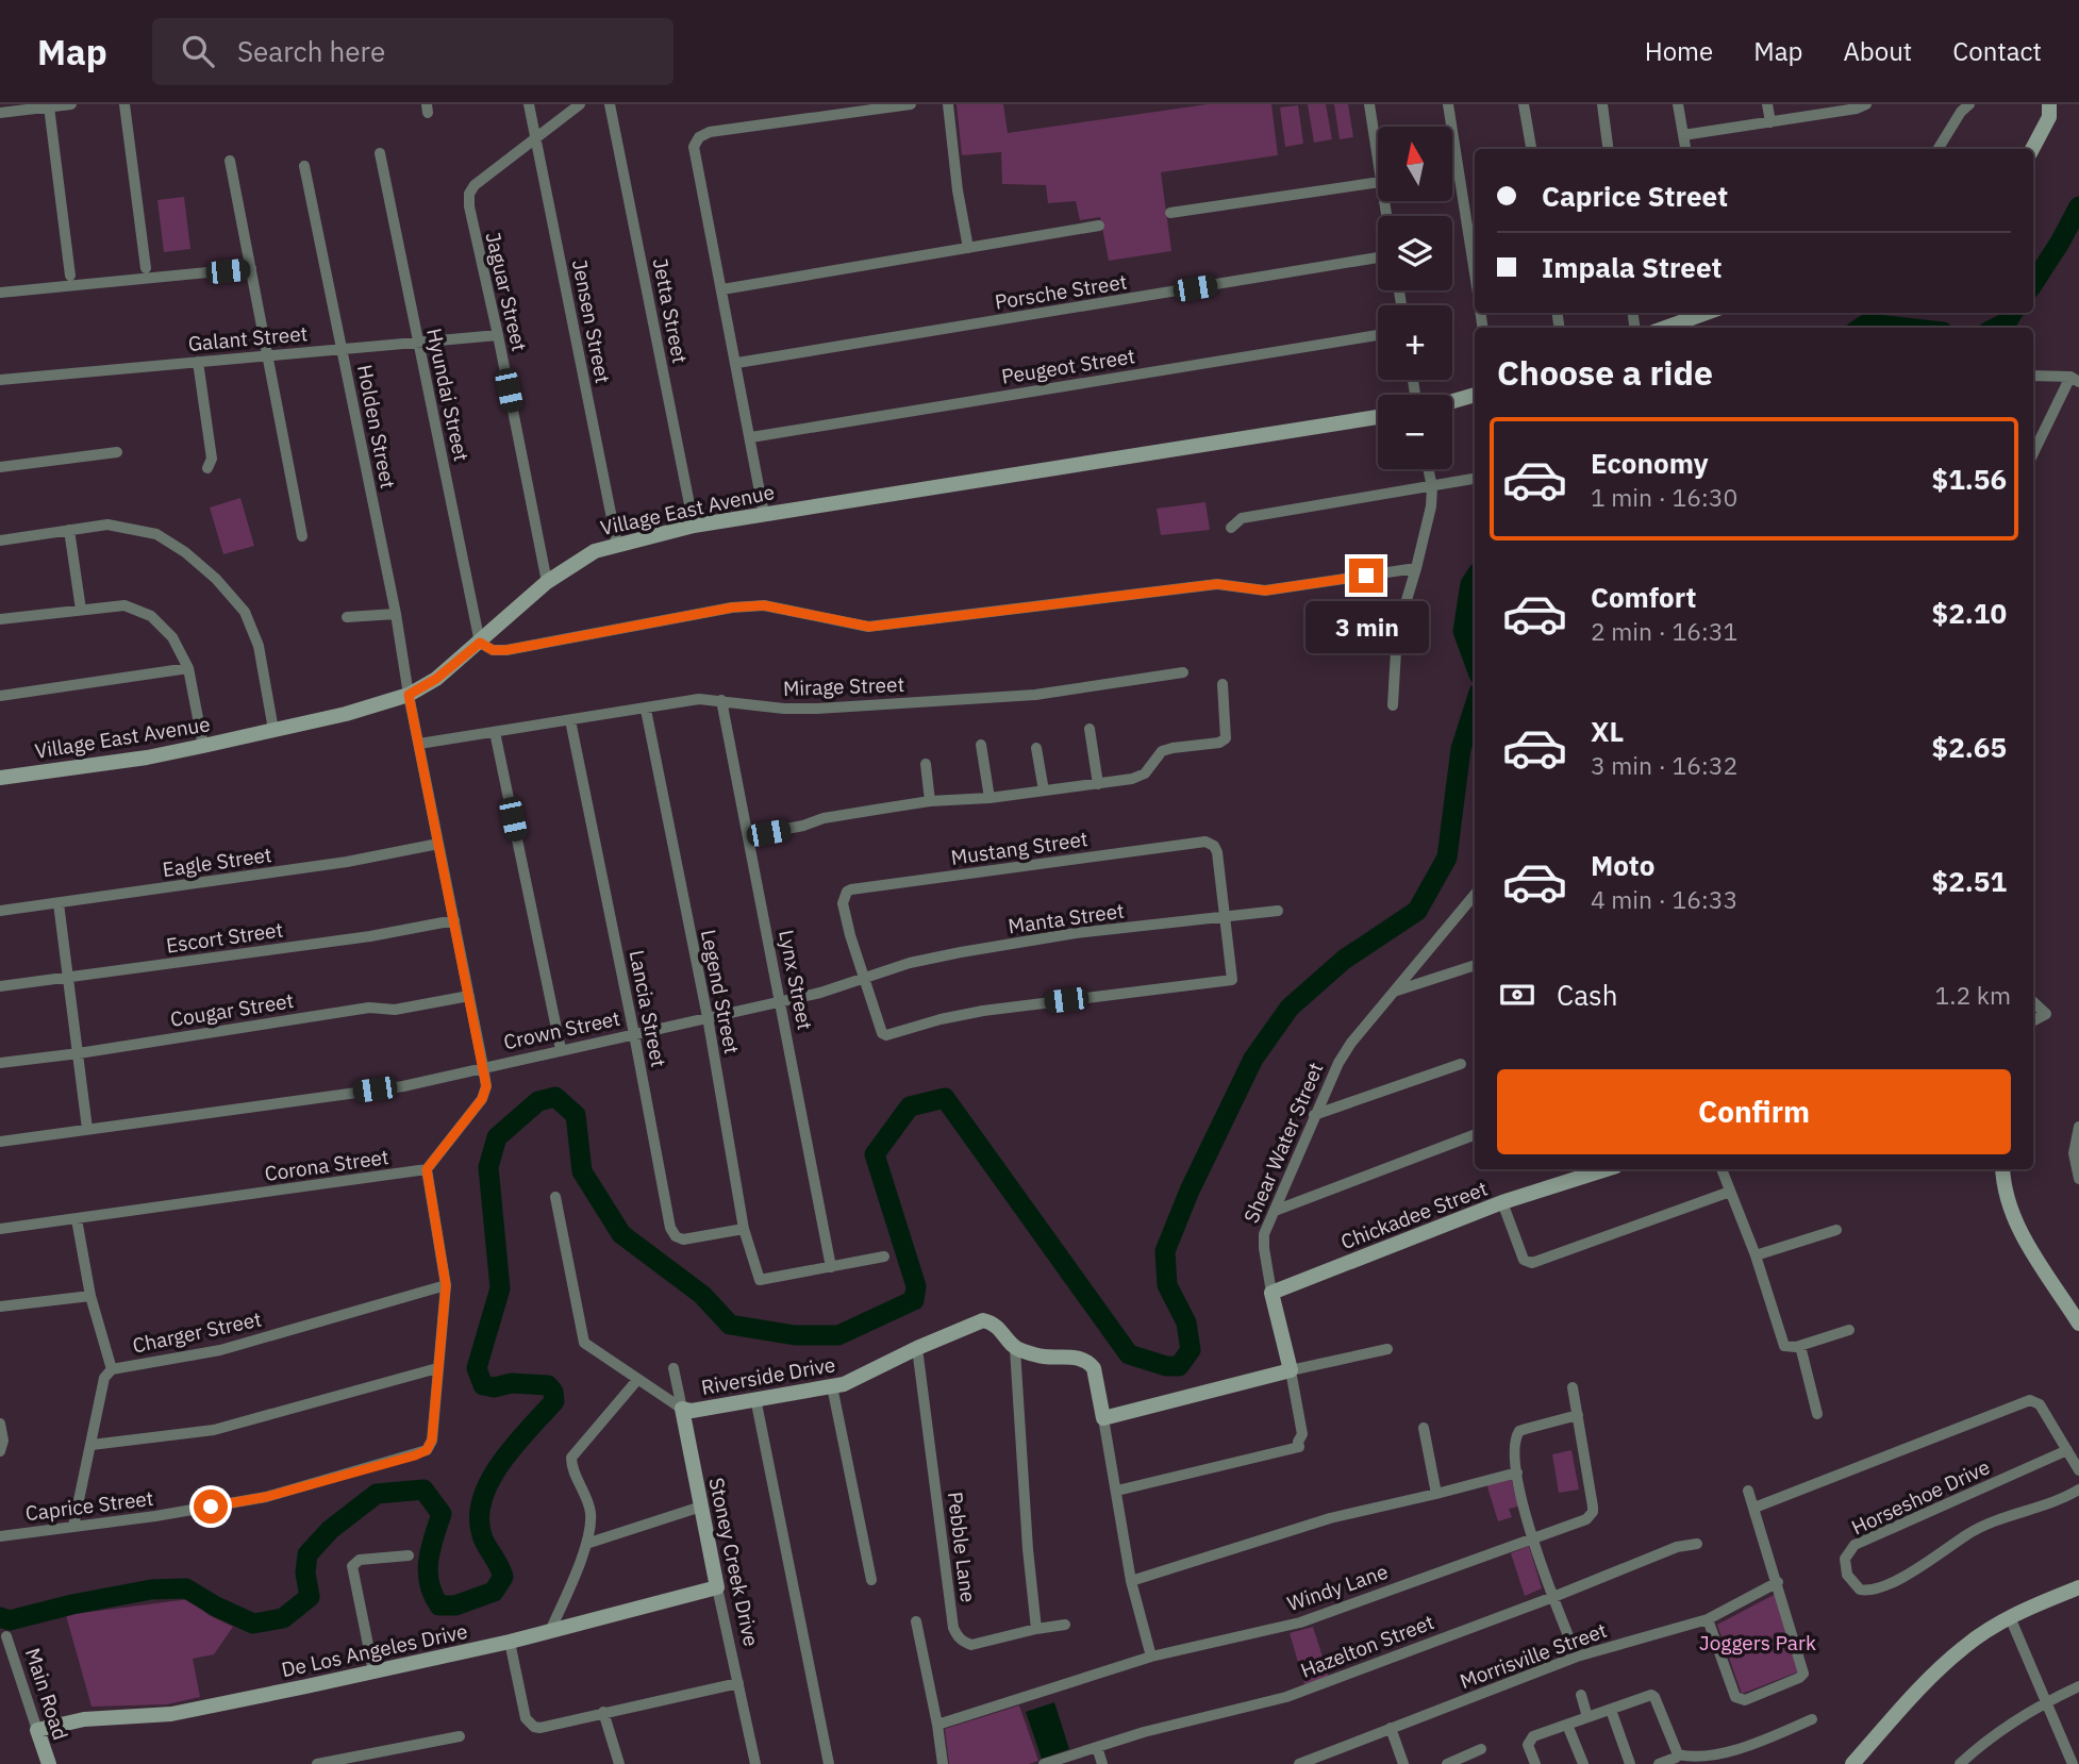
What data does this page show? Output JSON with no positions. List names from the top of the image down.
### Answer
{
  "streets": {
    "street": [
      "Jaguar Street",
      "Porsche Street",
      "Jetta Street",
      "Jensen Street",
      "Galant Street",
      "Peugeot Street",
      "Hyundai Street",
      "Holden Street",
      "Village East Avenue",
      "Mirage Street",
      "Mustang Street",
      "Eagle Street",
      "Manta Street",
      "Escort Street",
      "Lynx Street",
      "Legend Street",
      "Lancia Street",
      "Cougar Street",
      "Crown Street",
      "Shear Water Street",
      "Corona Street",
      "Chickadee Street",
      "Charger Street",
      "Riverside Drive",
      "Horseshoe Drive",
      "Caprice Street",
      "Pebble Lane",
      "Stoney Creek Drive",
      "Windy Lane",
      "Hazelton Street",
      "De Los Angeles Drive",
      "Morrisville Street",
      "Main Road"
    ]
  },
  "crossings": [
    ["Jaguar Street", "Jensen Street"],
    ["Jaguar Street", "Galant Street"],
    ["Jaguar Street", "Village East Avenue"],
    ["Jetta Street", "Village East Avenue"],
    ["Jensen Street", "Village East Avenue"],
    ["Galant Street", "Hyundai Street"],
    ["Galant Street", "Holden Street"],
    ["Hyundai Street", "Village East Avenue"],
    ["Holden Street", "Village East Avenue"],
    ["Mirage Street", "Lynx Street"],
    ["Mirage Street", "Legend Street"],
    ["Mirage Street", "Lancia Street"],
    ["Mustang Street", "Manta Street"],
    ["Mustang Street", "Crown Street"],
    ["Manta Street", "Crown Street"],
    ["Lynx Street", "Legend Street"],
    ["Lynx Street", "Crown Street"],
    ["Legend Street", "Lancia Street"],
    ["Legend Street", "Crown Street"],
    ["Lancia Street", "Crown Street"],
    ["Shear Water Street", "Chickadee Street"],
    ["Corona Street", "Caprice Street"],
    ["Charger Street", "Caprice Street"],
    ["Riverside Drive", "Pebble Lane"],
    ["Riverside Drive", "Stoney Creek Drive"],
    ["Stoney Creek Drive", "De Los Angeles Drive"],
    ["De Los Angeles Drive", "Main Road"]
  ],
  "parks": ["Joggers Park"],
  "north": "top",
  "page": {
    "header": "Map",
    "search": "Search here",
    "nav": [
      "Home",
      "Map",
      "About",
      "Contact"
    ],
    "map_buttons": ["+", "−"],
    "banner": ["Caprice Street", "Impala Street"],
    "heading": "Choose a ride",
    "list": [
      {
        "name": "Economy",
        "note": "1 min · 16:30",
        "value": "$1.56"
      },
      {
        "name": "Comfort",
        "note": "2 min · 16:31",
        "value": "$2.10"
      },
      {
        "name": "XL",
        "note": "3 min · 16:32",
        "value": "$2.65"
      },
      {
        "name": "Moto",
        "note": "4 min · 16:33",
        "value": "$2.51"
      }
    ],
    "bubble": "3 min",
    "pay": ["Cash", "1.2 km"],
    "buttons": "Confirm"
  }
}
